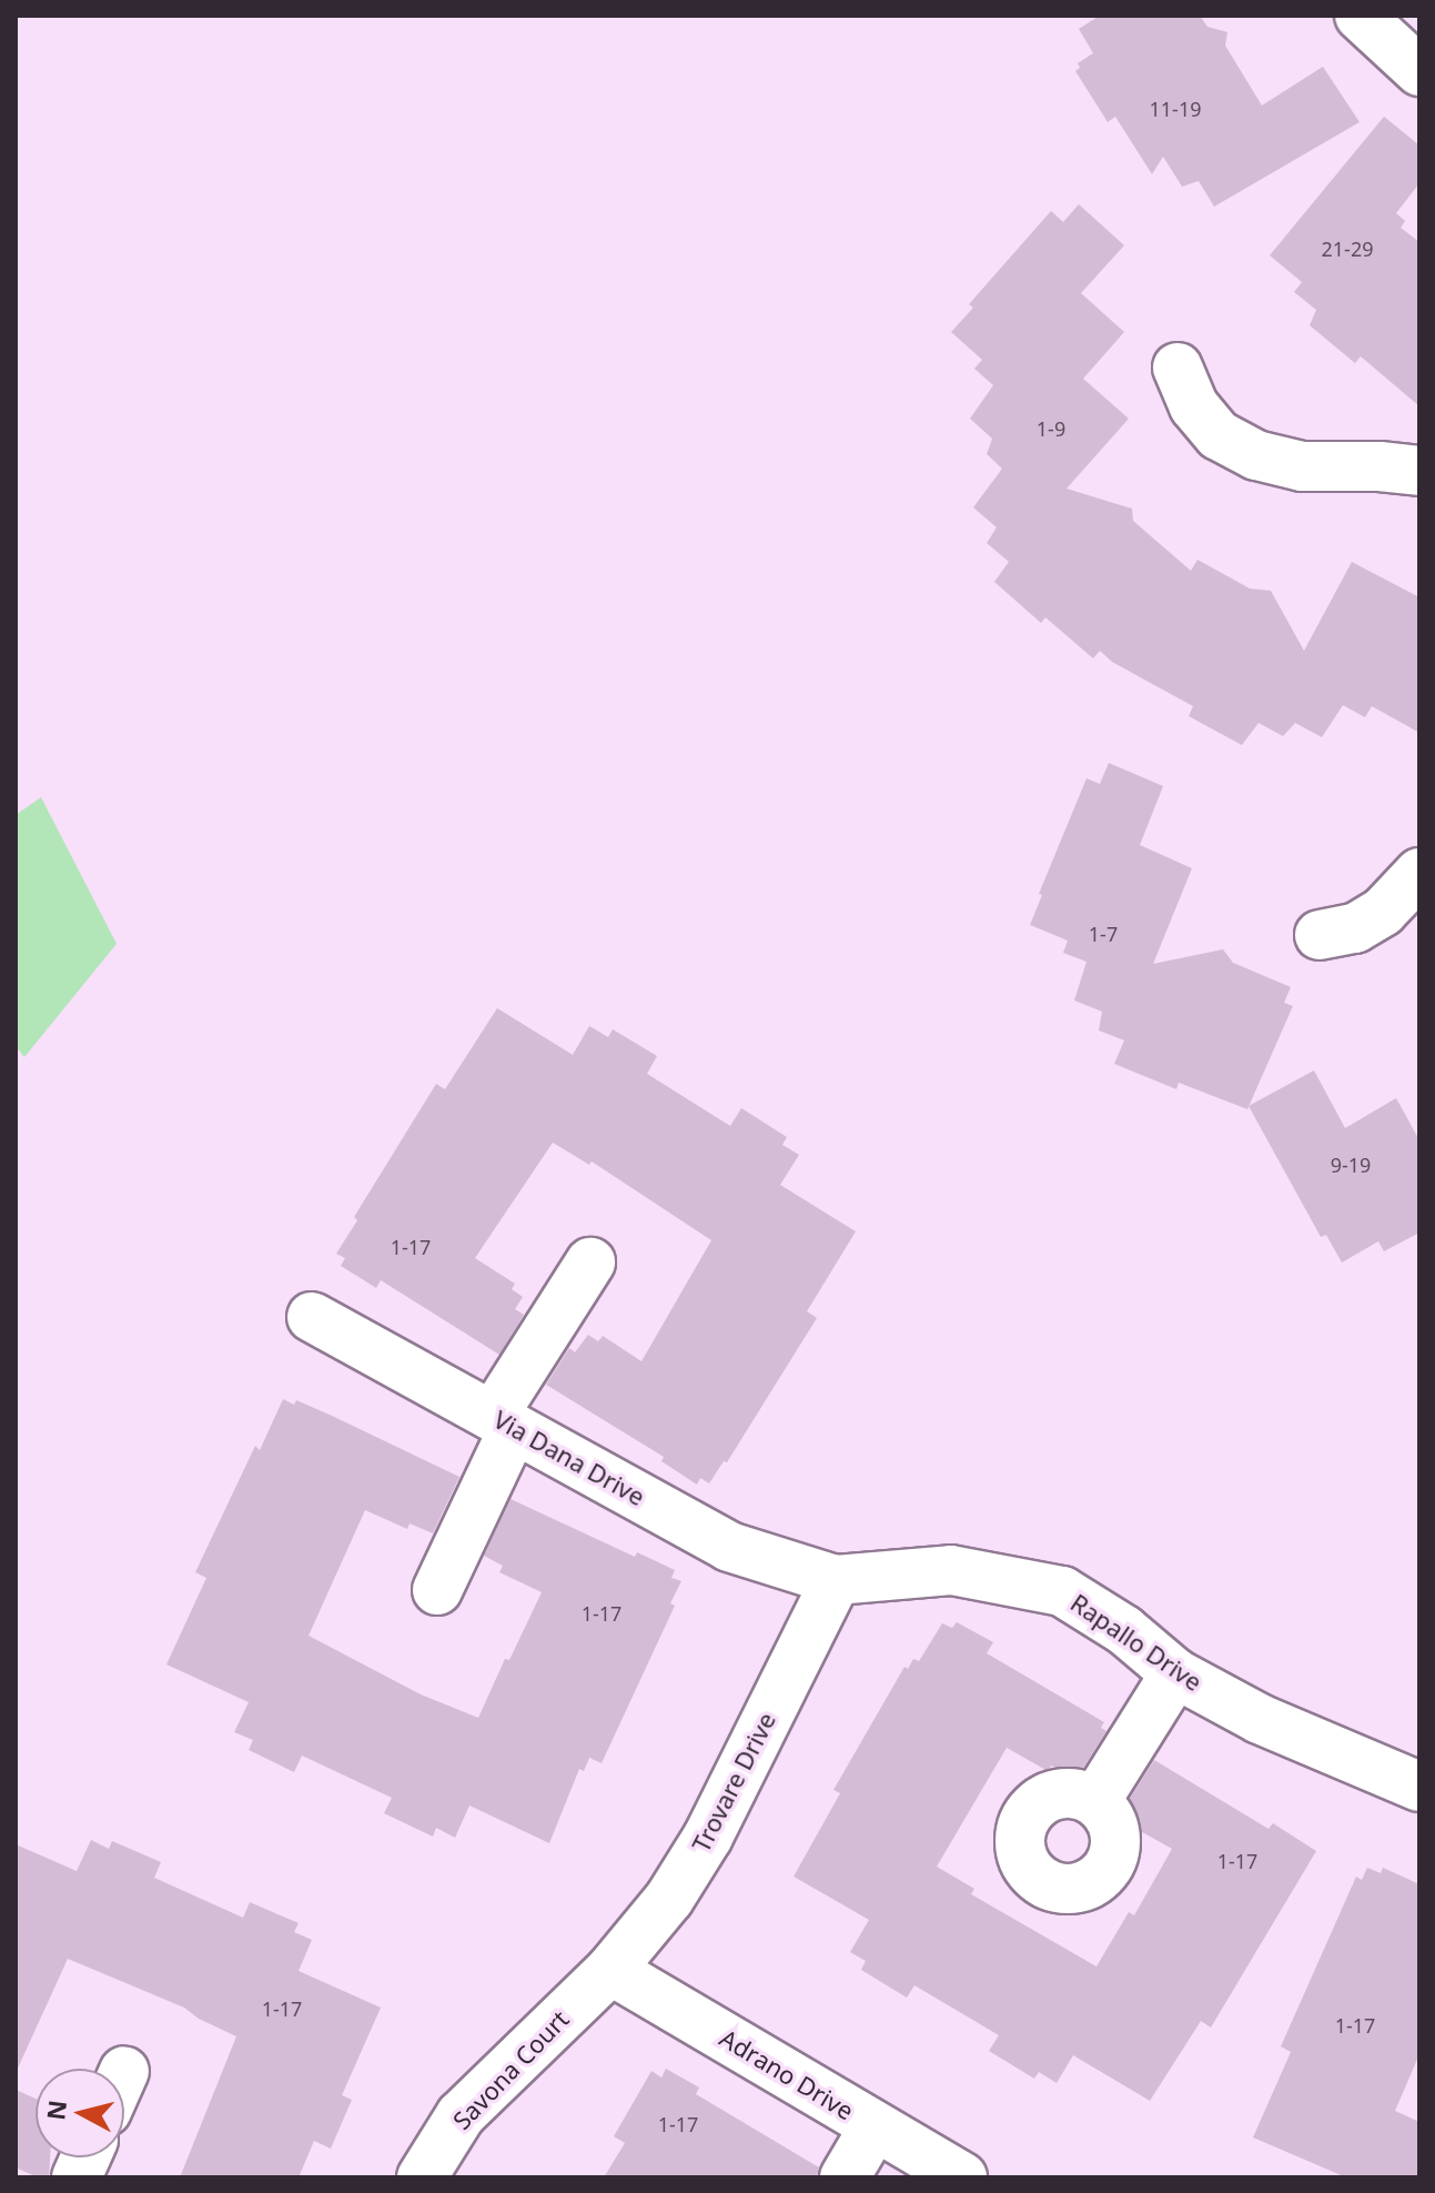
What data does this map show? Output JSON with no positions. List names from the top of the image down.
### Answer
{
  "streets": {
    "street": [
      "Via Dana Drive",
      "Rapallo Drive",
      "Trovare Drive",
      "Savona Court",
      "Adrano Drive"
    ]
  },
  "crossings": [
    ["Via Dana Drive", "Rapallo Drive"],
    ["Via Dana Drive", "Trovare Drive"],
    ["Rapallo Drive", "Trovare Drive"],
    ["Trovare Drive", "Savona Court"],
    ["Trovare Drive", "Adrano Drive"],
    ["Savona Court", "Adrano Drive"]
  ],
  "house_numbers": [
    "11-19",
    "21-29",
    "1-9",
    "1-7",
    "9-19",
    "1-17",
    "1-17",
    "1-17",
    "1-17",
    "1-17",
    "1-17"
  ],
  "north": "left"
}
